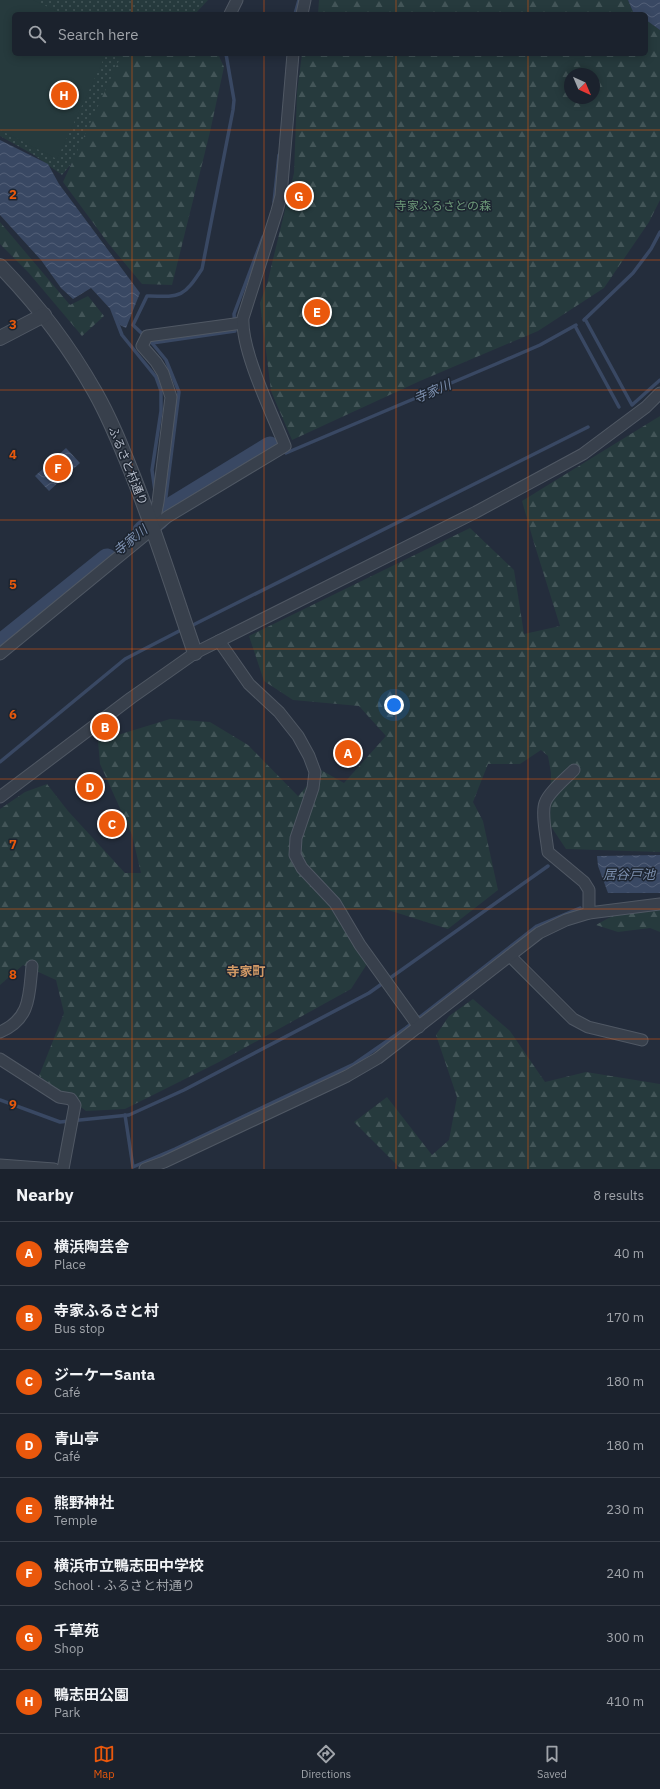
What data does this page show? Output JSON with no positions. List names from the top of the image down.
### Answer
{
  "streets": {
    "street": ["ふるさと村通り"]
  },
  "districts": ["寺家町"],
  "water": ["寺家川", "居谷戸池"],
  "parks": ["寺家ふるさとの森"],
  "north": "bottom right",
  "page": {
    "search": "Search here",
    "pins": [
      "H",
      "G",
      "E",
      "F",
      "B",
      "A",
      "D",
      "C"
    ],
    "heading": ["Nearby", "8 results"],
    "list": [
      {
        "mark": "A",
        "name": "横浜陶芸舎",
        "note": "Place",
        "value": "40 m"
      },
      {
        "mark": "B",
        "name": "寺家ふるさと村",
        "note": "Bus stop",
        "value": "170 m"
      },
      {
        "mark": "C",
        "name": "ジーケーSanta",
        "note": "Café",
        "value": "180 m"
      },
      {
        "mark": "D",
        "name": "青山亭",
        "note": "Café",
        "value": "180 m"
      },
      {
        "mark": "E",
        "name": "熊野神社",
        "note": "Temple",
        "value": "230 m"
      },
      {
        "mark": "F",
        "name": "横浜市立鴨志田中学校",
        "note": "School · ふるさと村通り",
        "value": "240 m"
      },
      {
        "mark": "G",
        "name": "千草苑",
        "note": "Shop",
        "value": "300 m"
      },
      {
        "mark": "H",
        "name": "鴨志田公園",
        "note": "Park",
        "value": "410 m"
      }
    ],
    "nav": ["Map", "Directions", "Saved"]
  },
  "grid": {
    "rows": [
      "2",
      "3",
      "4",
      "5",
      "6",
      "7",
      "8",
      "9"
    ]
  }
}
